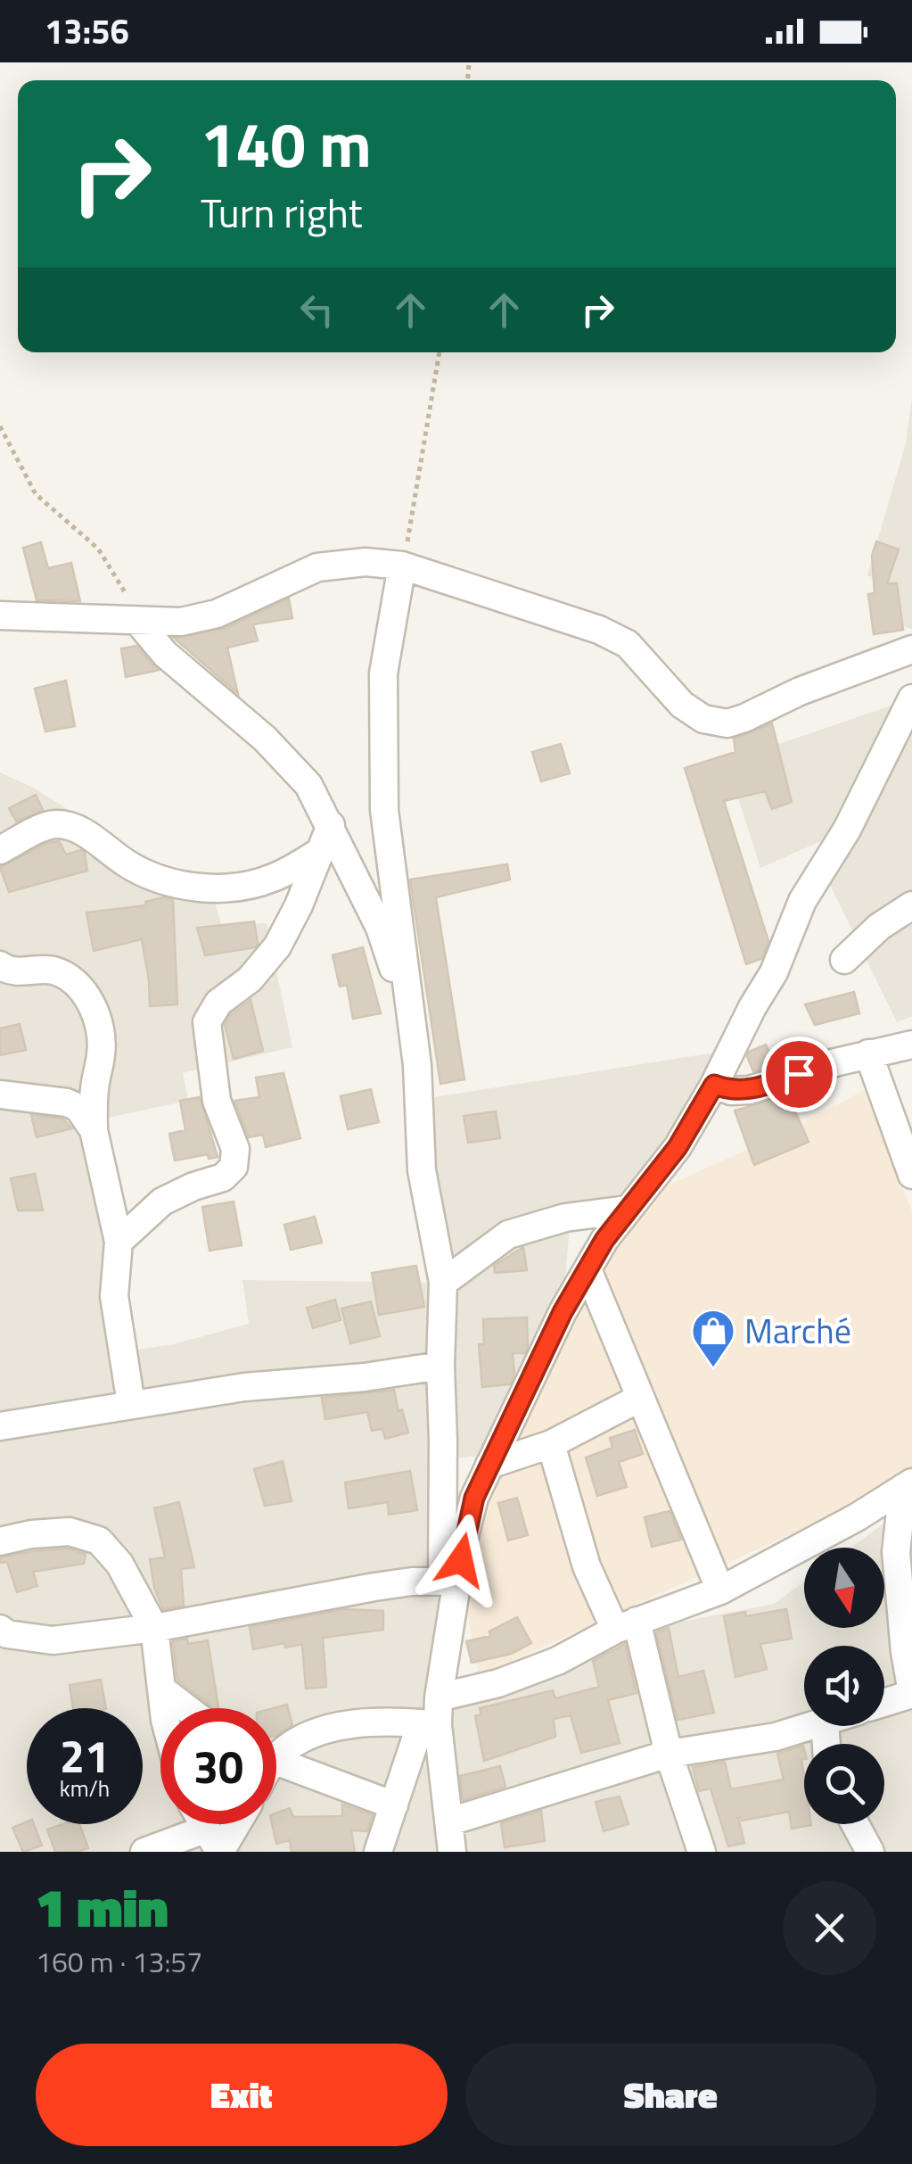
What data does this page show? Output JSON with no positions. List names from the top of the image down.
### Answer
{
  "places": {
    "shop": ["Marché"]
  },
  "north": "bottom",
  "page": {
    "status": "13:56",
    "turn": ["140 m", "Turn right"],
    "speed": "21 km/h",
    "limit": "30",
    "heading": ["1 min", "160 m · 13:57"],
    "buttons": ["Exit", "Share"]
  }
}
